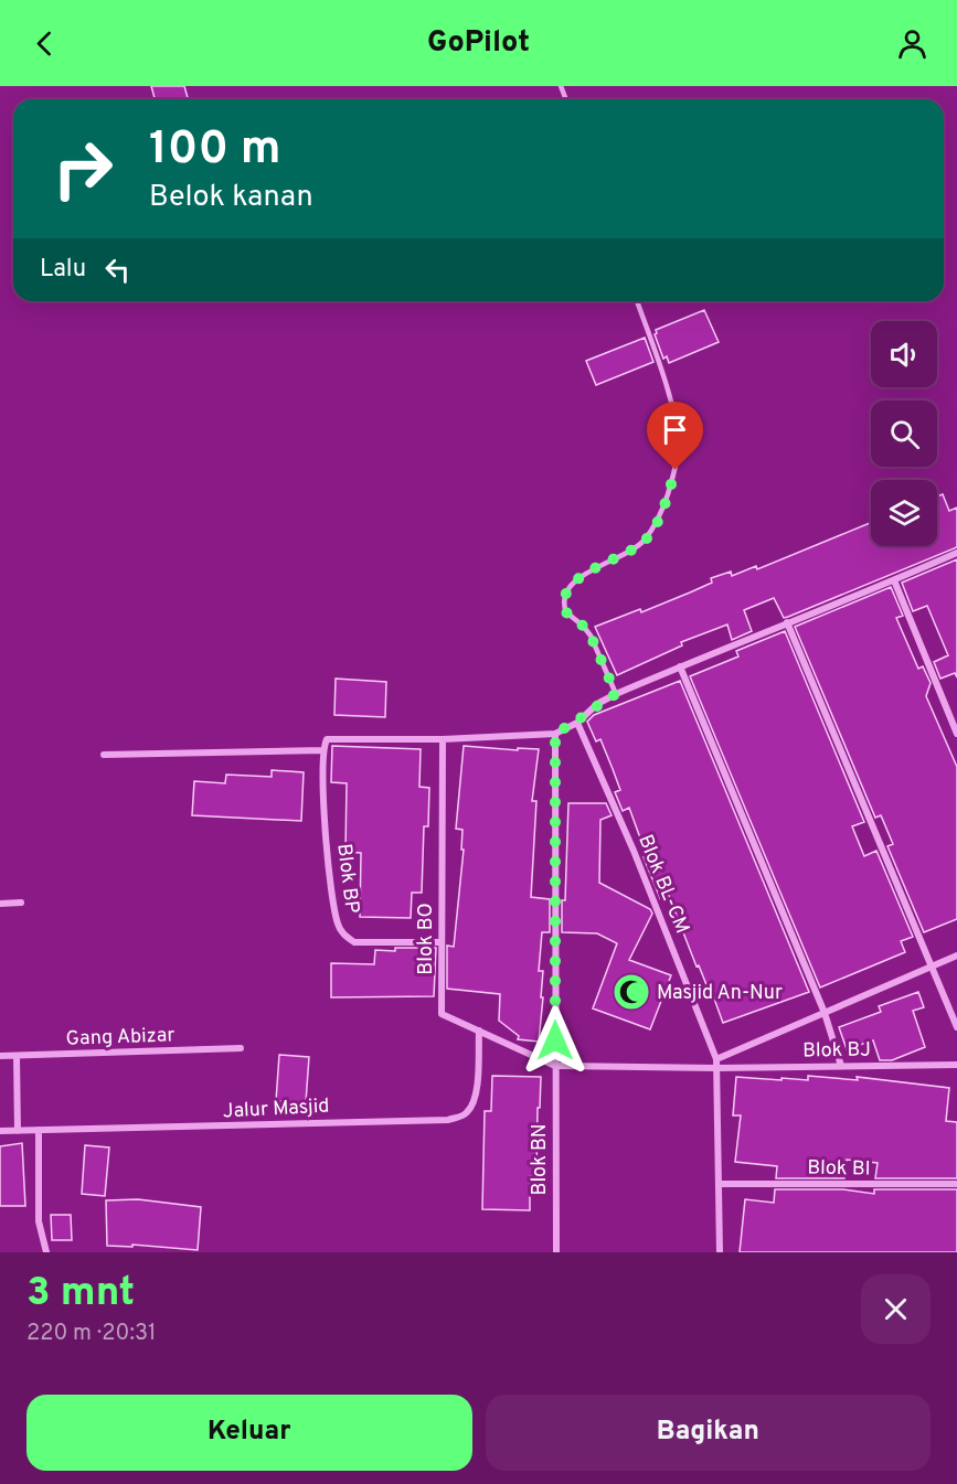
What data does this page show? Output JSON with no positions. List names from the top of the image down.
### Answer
{
  "streets": {
    "street": [
      "Blok BP",
      "Blok BL-CM",
      "Blok BO",
      "Gang Abizar",
      "Blok BJ",
      "Jalur Masjid",
      "Blok BN",
      "Blok BI"
    ]
  },
  "crossings": [
    ["Blok BP", "Blok BO"],
    ["Blok BO", "Blok BJ"],
    ["Blok BO", "Jalur Masjid"],
    ["Blok BO", "Blok BN"],
    ["Blok BJ", "Blok BN"]
  ],
  "places": {
    "mosque": ["Masjid An-Nur"]
  },
  "page": {
    "header": "GoPilot",
    "turn": ["100 m", "Belok kanan"],
    "then": "Lalu",
    "heading": ["3 mnt", "220 m · 20:31"],
    "buttons": ["Keluar", "Bagikan"]
  }
}
